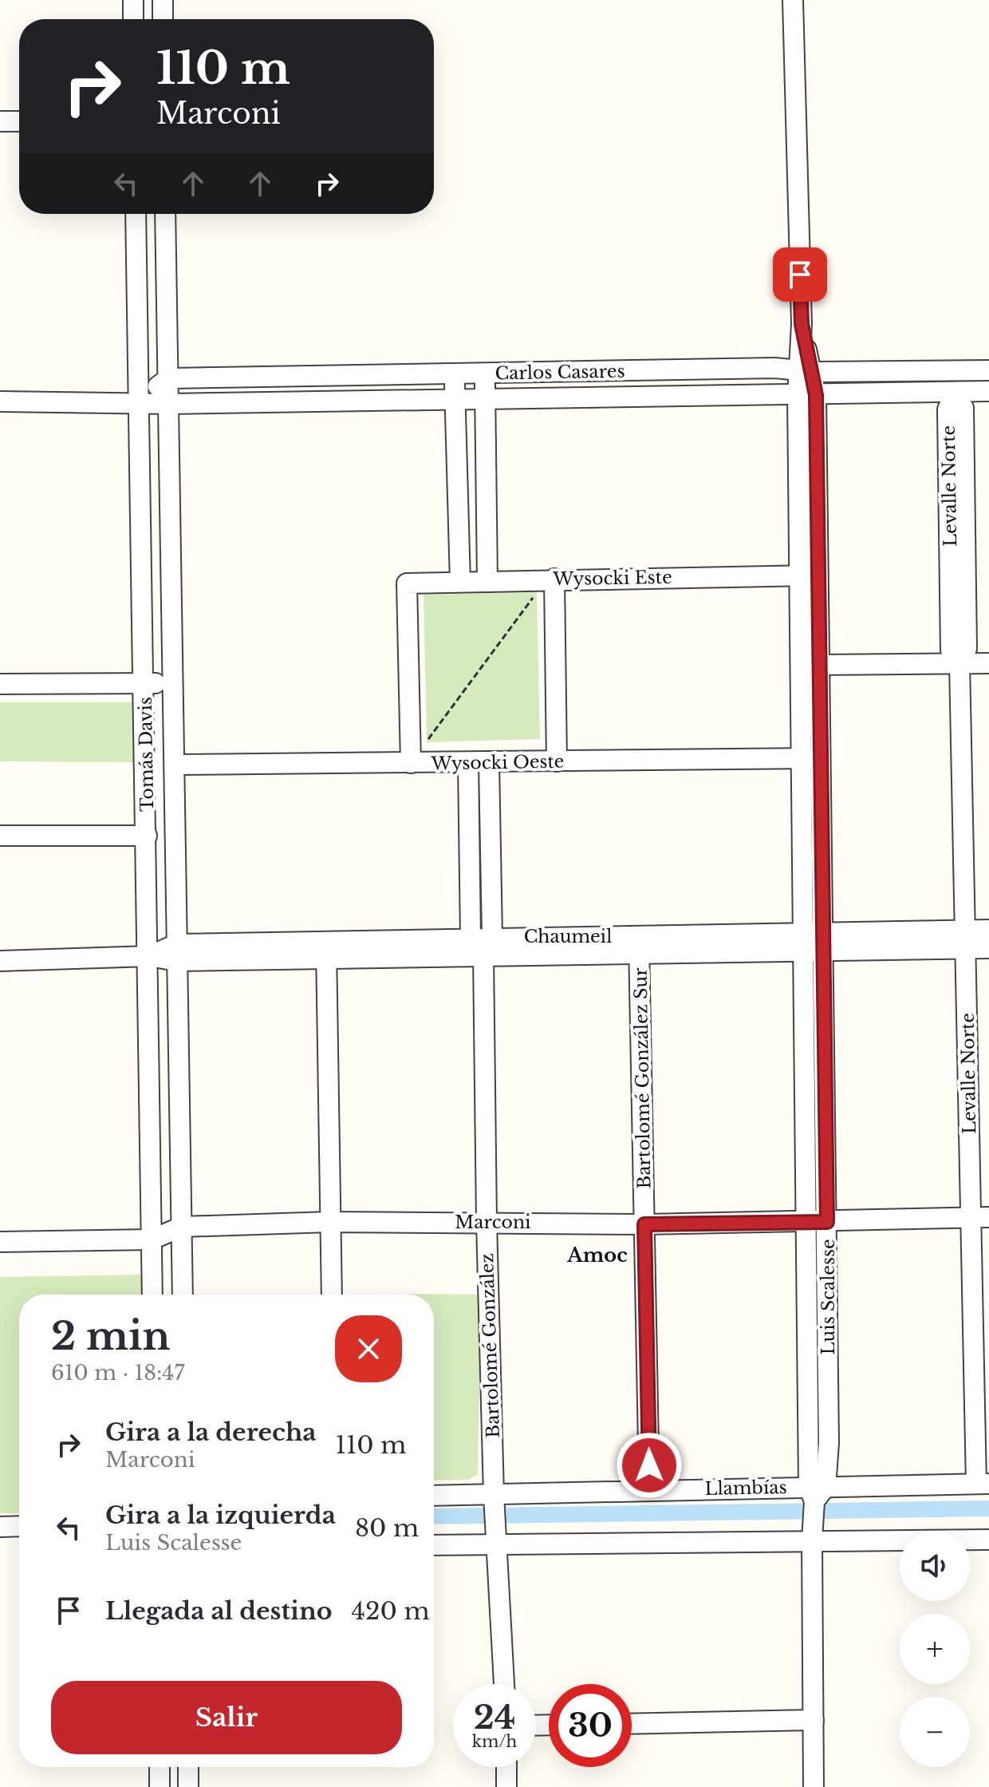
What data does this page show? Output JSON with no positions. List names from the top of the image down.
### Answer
{
  "streets": {
    "street": [
      "Carlos Casares",
      "Levalle Norte",
      "Wysocki Este",
      "Tomás Davis",
      "Wysocki Oeste",
      "Chaumeil",
      "Bartolomé González Sur",
      "Marconi",
      "Luis Scalesse",
      "Bartolomé González",
      "Llambías"
    ]
  },
  "crossings": [
    ["Carlos Casares", "Levalle Norte"],
    ["Carlos Casares", "Tomás Davis"],
    ["Carlos Casares", "Luis Scalesse"],
    ["Levalle Norte", "Chaumeil"],
    ["Levalle Norte", "Marconi"],
    ["Levalle Norte", "Llambías"],
    ["Wysocki Este", "Wysocki Oeste"],
    ["Wysocki Este", "Luis Scalesse"],
    ["Tomás Davis", "Wysocki Oeste"],
    ["Tomás Davis", "Chaumeil"],
    ["Tomás Davis", "Marconi"],
    ["Wysocki Oeste", "Luis Scalesse"],
    ["Wysocki Oeste", "Bartolomé González"],
    ["Chaumeil", "Bartolomé González Sur"],
    ["Chaumeil", "Luis Scalesse"],
    ["Chaumeil", "Bartolomé González"],
    ["Bartolomé González Sur", "Marconi"],
    ["Bartolomé González Sur", "Llambías"],
    ["Marconi", "Luis Scalesse"],
    ["Marconi", "Bartolomé González"],
    ["Luis Scalesse", "Llambías"],
    ["Bartolomé González", "Llambías"]
  ],
  "districts": ["Amoc"],
  "page": {
    "turn": ["110 m", "Marconi"],
    "heading": ["2 min", "610 m · 18:47"],
    "list": [
      {
        "name": "Gira a la derecha",
        "note": "Marconi",
        "value": "110 m"
      },
      {
        "name": "Gira a la izquierda",
        "note": "Luis Scalesse",
        "value": "80 m"
      },
      {
        "name": "Llegada al destino",
        "value": "420 m"
      }
    ],
    "map_buttons": ["+", "−"],
    "buttons": "Salir",
    "speed": "24 km/h",
    "limit": "30"
  }
}
